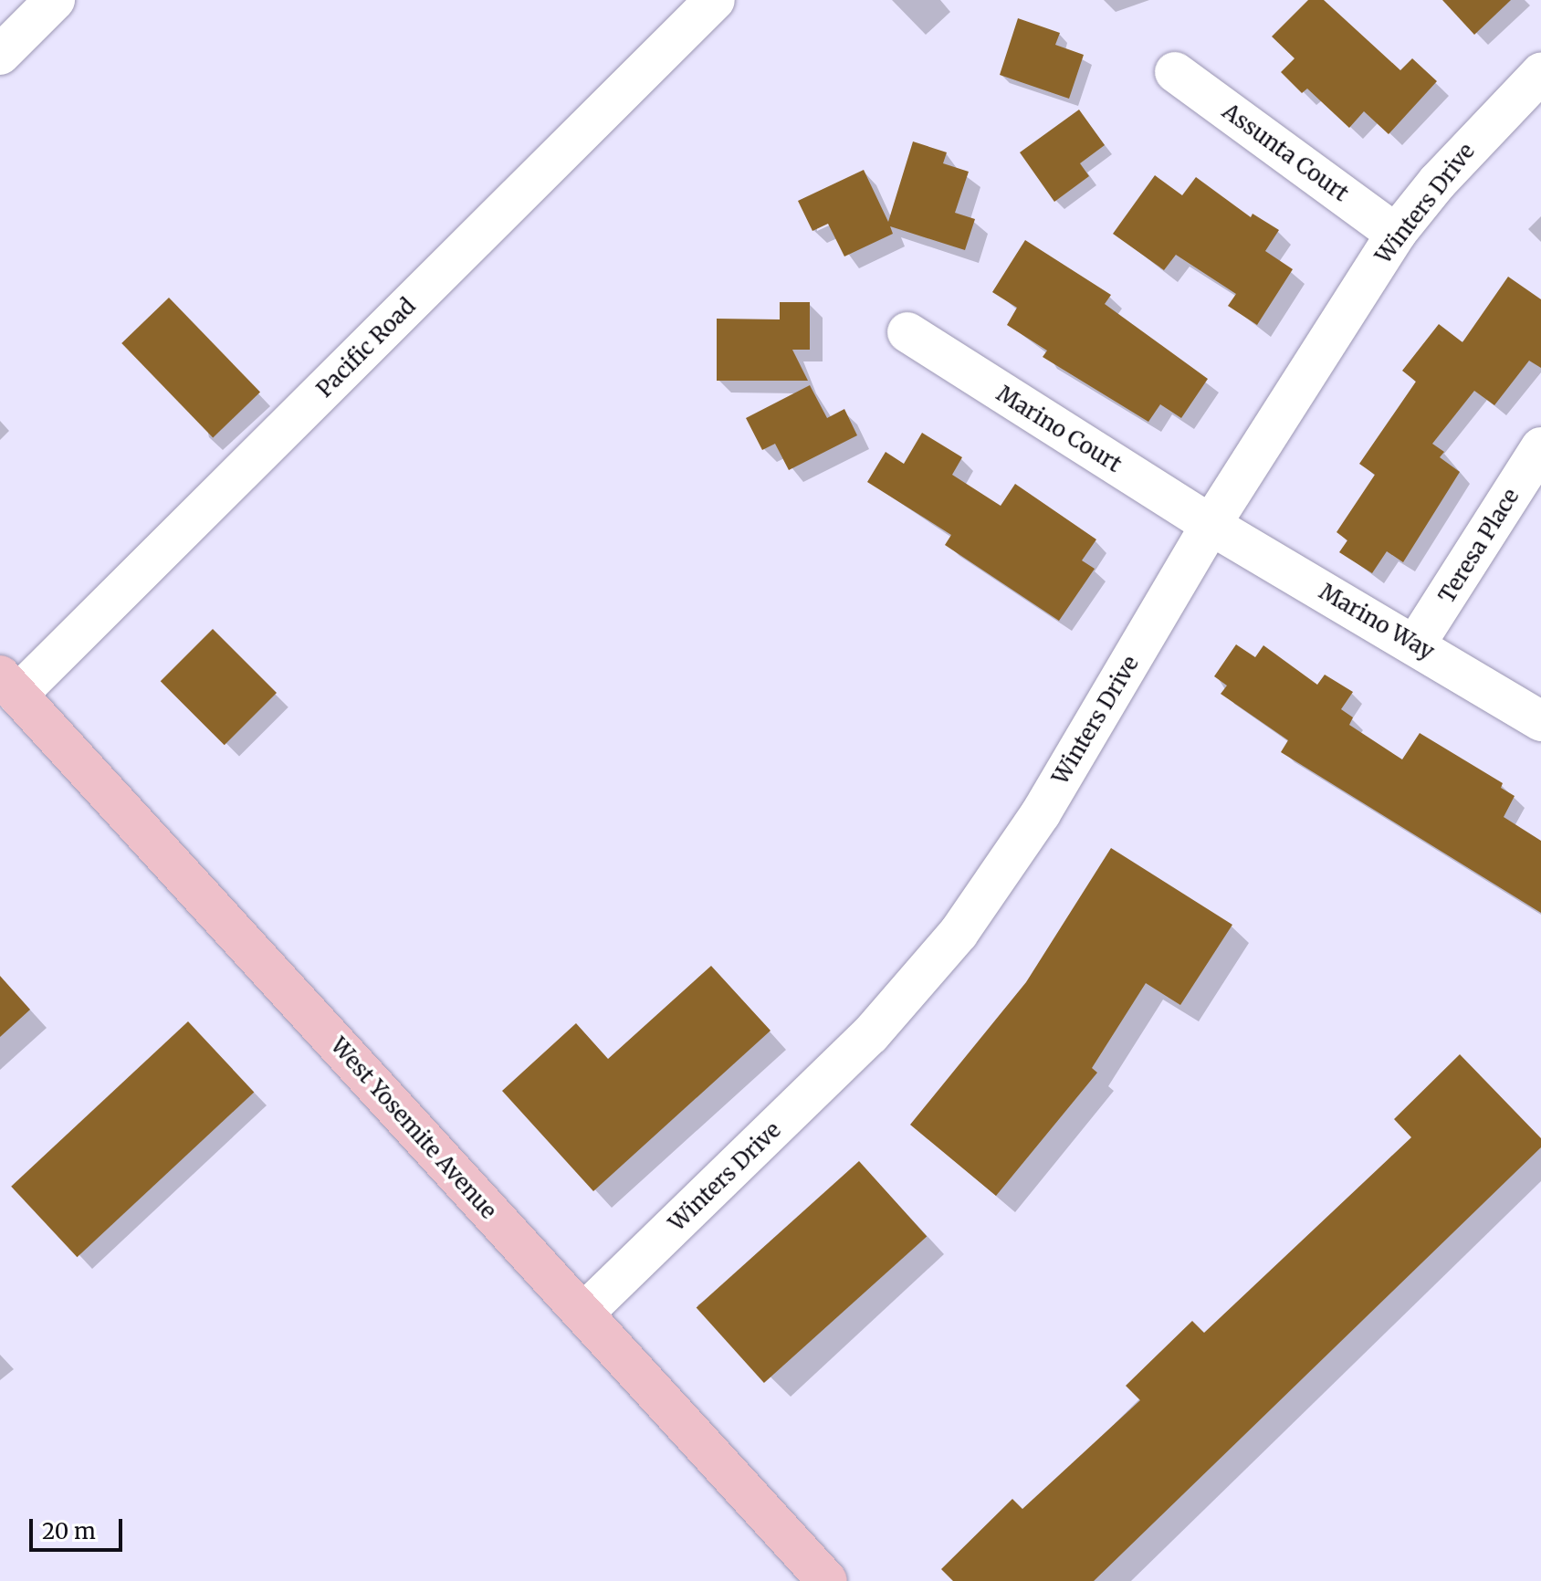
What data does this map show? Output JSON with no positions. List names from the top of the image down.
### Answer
{
  "streets": {
    "main road": ["West Yosemite Avenue"],
    "street": [
      "Assunta Court",
      "Winters Drive",
      "Pacific Road",
      "Marino Court",
      "Teresa Place",
      "Marino Way"
    ]
  },
  "crossings": [
    ["Assunta Court", "Winters Drive"],
    ["Winters Drive", "Marino Court"],
    ["Winters Drive", "Marino Way"],
    ["Winters Drive", "West Yosemite Avenue"],
    ["Pacific Road", "West Yosemite Avenue"],
    ["Marino Court", "Marino Way"],
    ["Teresa Place", "Marino Way"]
  ],
  "scale_bar": "20 m"
}
